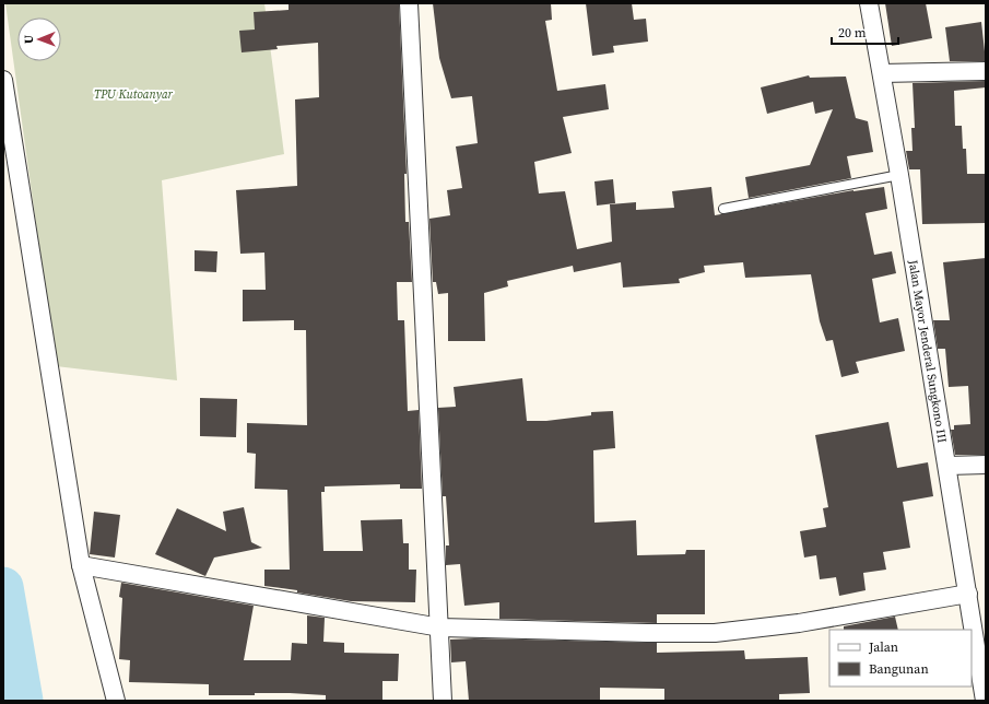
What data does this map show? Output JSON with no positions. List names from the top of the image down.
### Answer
{
  "streets": {
    "street": ["Jalan Mayor Jenderal Sungkono III"]
  },
  "parks": ["TPU Kutoanyar"],
  "legend": ["Jalan", "Bangunan"],
  "scale_bar": "20 m",
  "north": "left"
}
